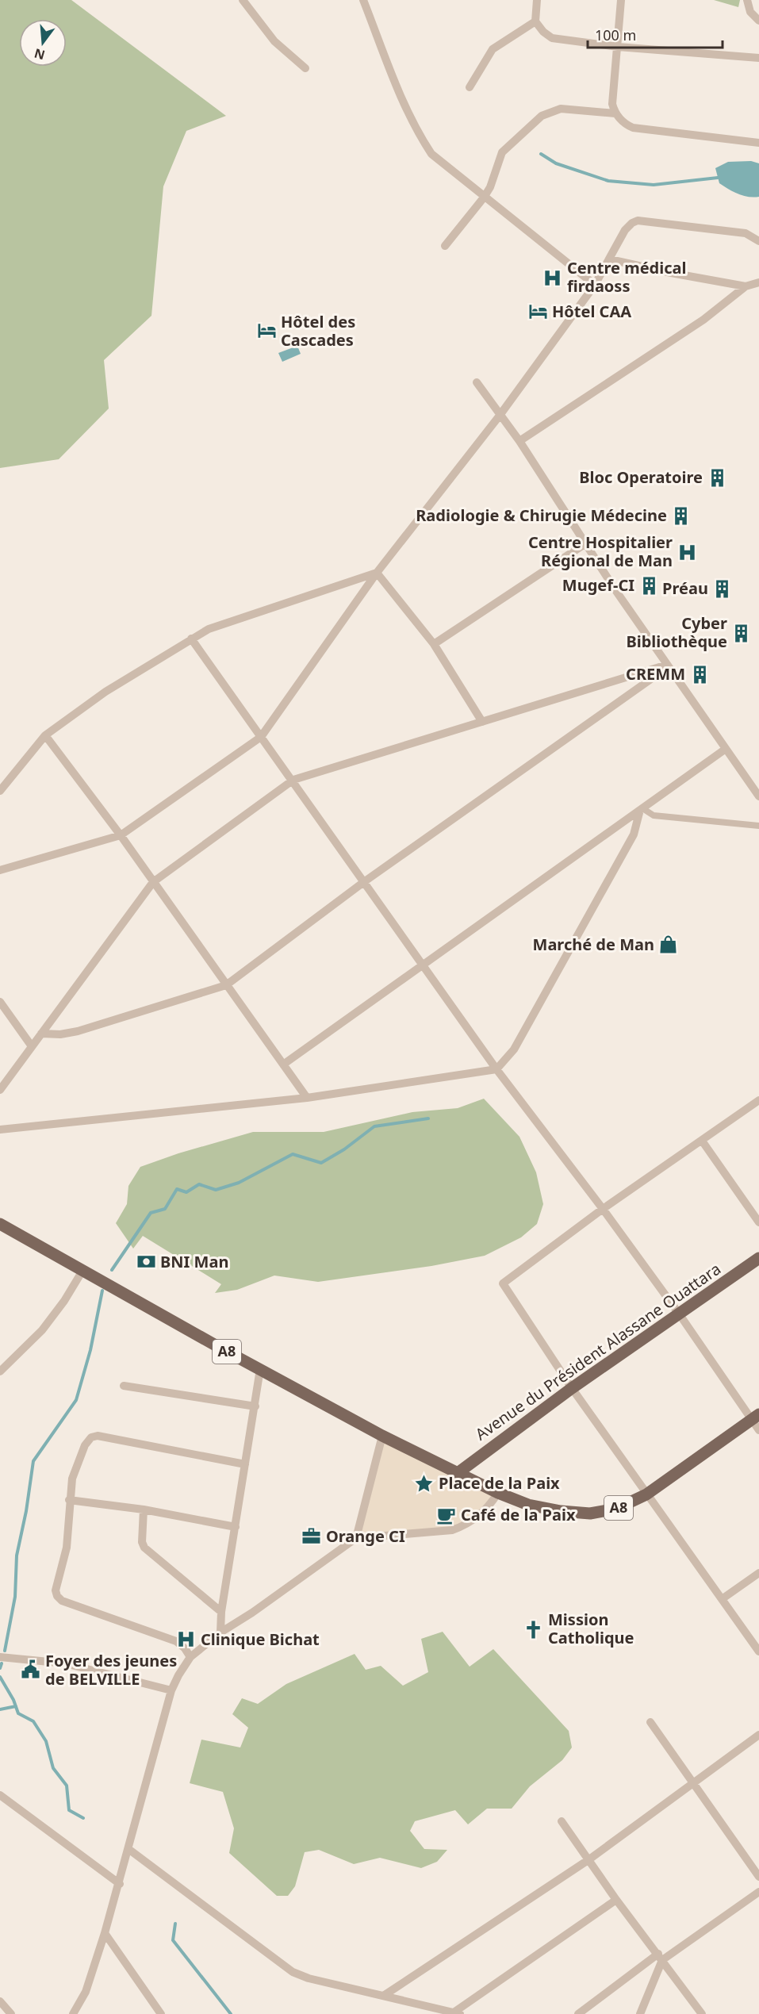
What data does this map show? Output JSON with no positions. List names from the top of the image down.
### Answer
{
  "streets": {
    "main road": ["A8", "Avenue du Président Alassane Ouattara"]
  },
  "crossings": [
    ["A8", "Avenue du Président Alassane Ouattara"]
  ],
  "places": {
    "hospital": ["Centre médical firdaoss", "Centre Hospitalier Régional de Man", "Clinique Bichat"],
    "hotel": ["Hôtel CAA", "Hôtel des Cascades"],
    "building": [
      "Bloc Operatoire",
      "Radiologie & Chirugie Médecine",
      "Mugef-CI",
      "Préau",
      "Cyber Bibliothèque",
      "CREMM"
    ],
    "shop": ["Marché de Man"],
    "bank": ["BNI Man"],
    "place": ["Place de la Paix"],
    "cafe": ["Café de la Paix"],
    "office": ["Orange CI"],
    "church": ["Mission Catholique"],
    "public building": ["Foyer des jeunes de BELVILLE"]
  },
  "scale_bar": "100 m",
  "north": "bottom"
}
